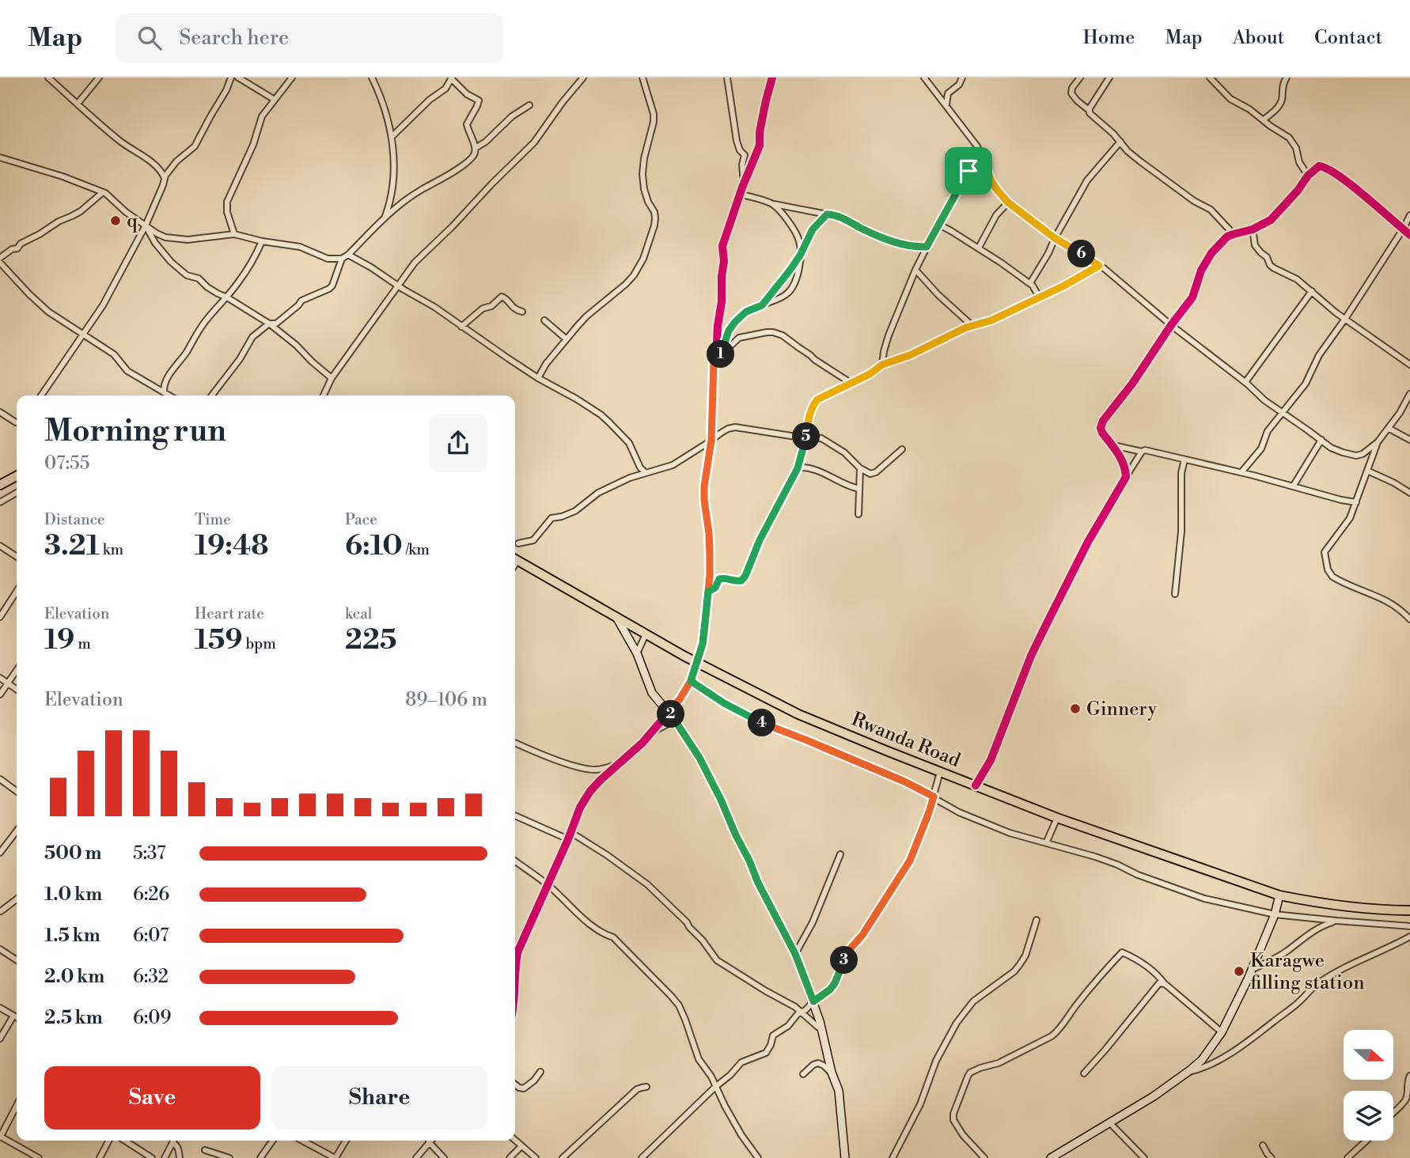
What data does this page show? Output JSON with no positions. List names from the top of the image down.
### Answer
{
  "streets": {
    "highway": ["Rwanda Road"]
  },
  "places": ["q", "Ginnery", "Karagwe filling station"],
  "north": "right",
  "page": {
    "header": "Map",
    "search": "Search here",
    "nav": [
      "Home",
      "Map",
      "About",
      "Contact"
    ],
    "pins": [
      "6",
      "1",
      "5",
      "2",
      "4",
      "3"
    ],
    "heading": ["Morning run", "07:55"],
    "stats": [
      ["Distance", "3.21 km"],
      ["Time", "19:48"],
      ["Pace", "6:10 /km"],
      ["Elevation", "19 m"],
      ["Heart rate", "159 bpm"],
      ["kcal", "225"]
    ],
    "chart": ["Elevation", "89–106 m"],
    "list": [
      {
        "name": "500 m",
        "note": "5:37"
      },
      {
        "name": "1.0 km",
        "note": "6:26"
      },
      {
        "name": "1.5 km",
        "note": "6:07"
      },
      {
        "name": "2.0 km",
        "note": "6:32"
      },
      {
        "name": "2.5 km",
        "note": "6:09"
      }
    ],
    "buttons": ["Save", "Share"]
  }
}
